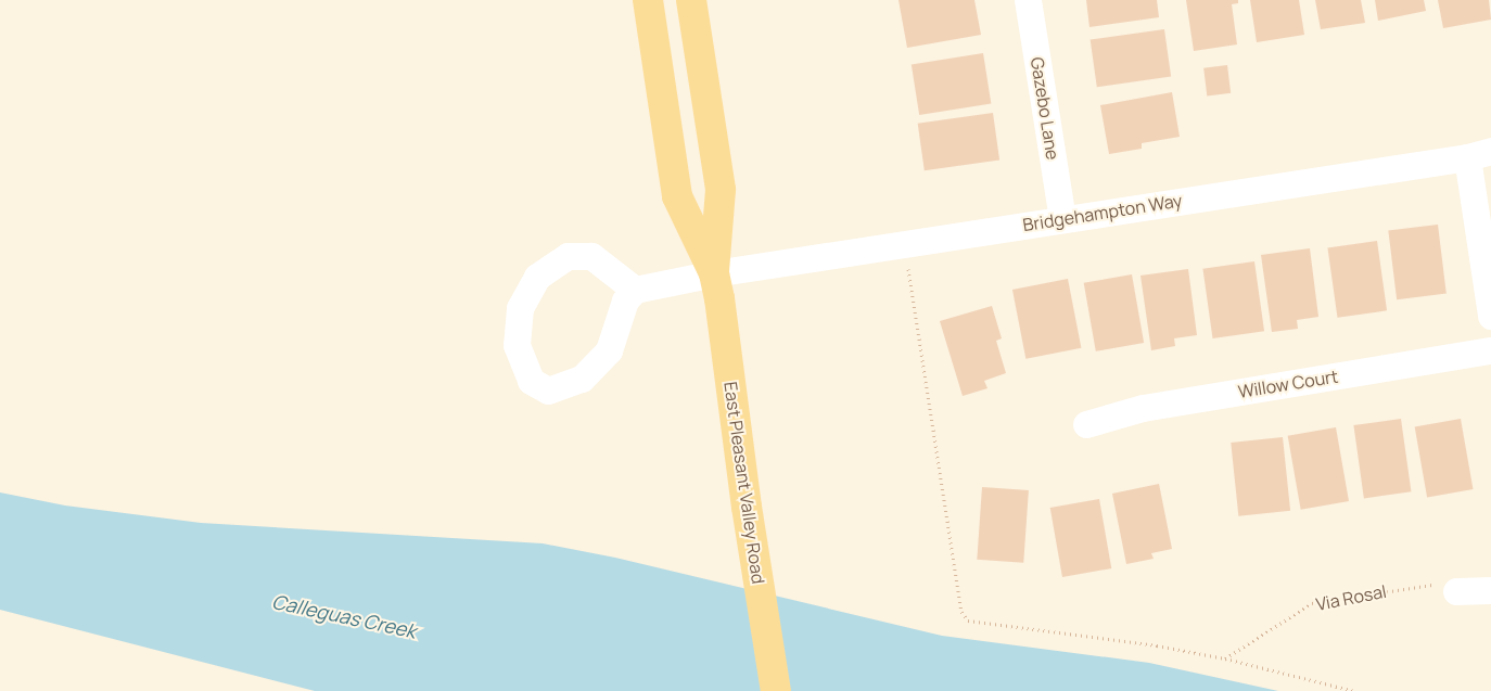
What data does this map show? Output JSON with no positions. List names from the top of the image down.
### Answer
{
  "streets": {
    "main road": ["East Pleasant Valley Road"],
    "street": ["Gazebo Lane", "Bridgehampton Way", "Willow Court"],
    "path": ["Via Rosal"]
  },
  "crossings": [
    ["Gazebo Lane", "Bridgehampton Way"],
    ["Bridgehampton Way", "East Pleasant Valley Road"]
  ],
  "water": ["Calleguas Creek"]
}
